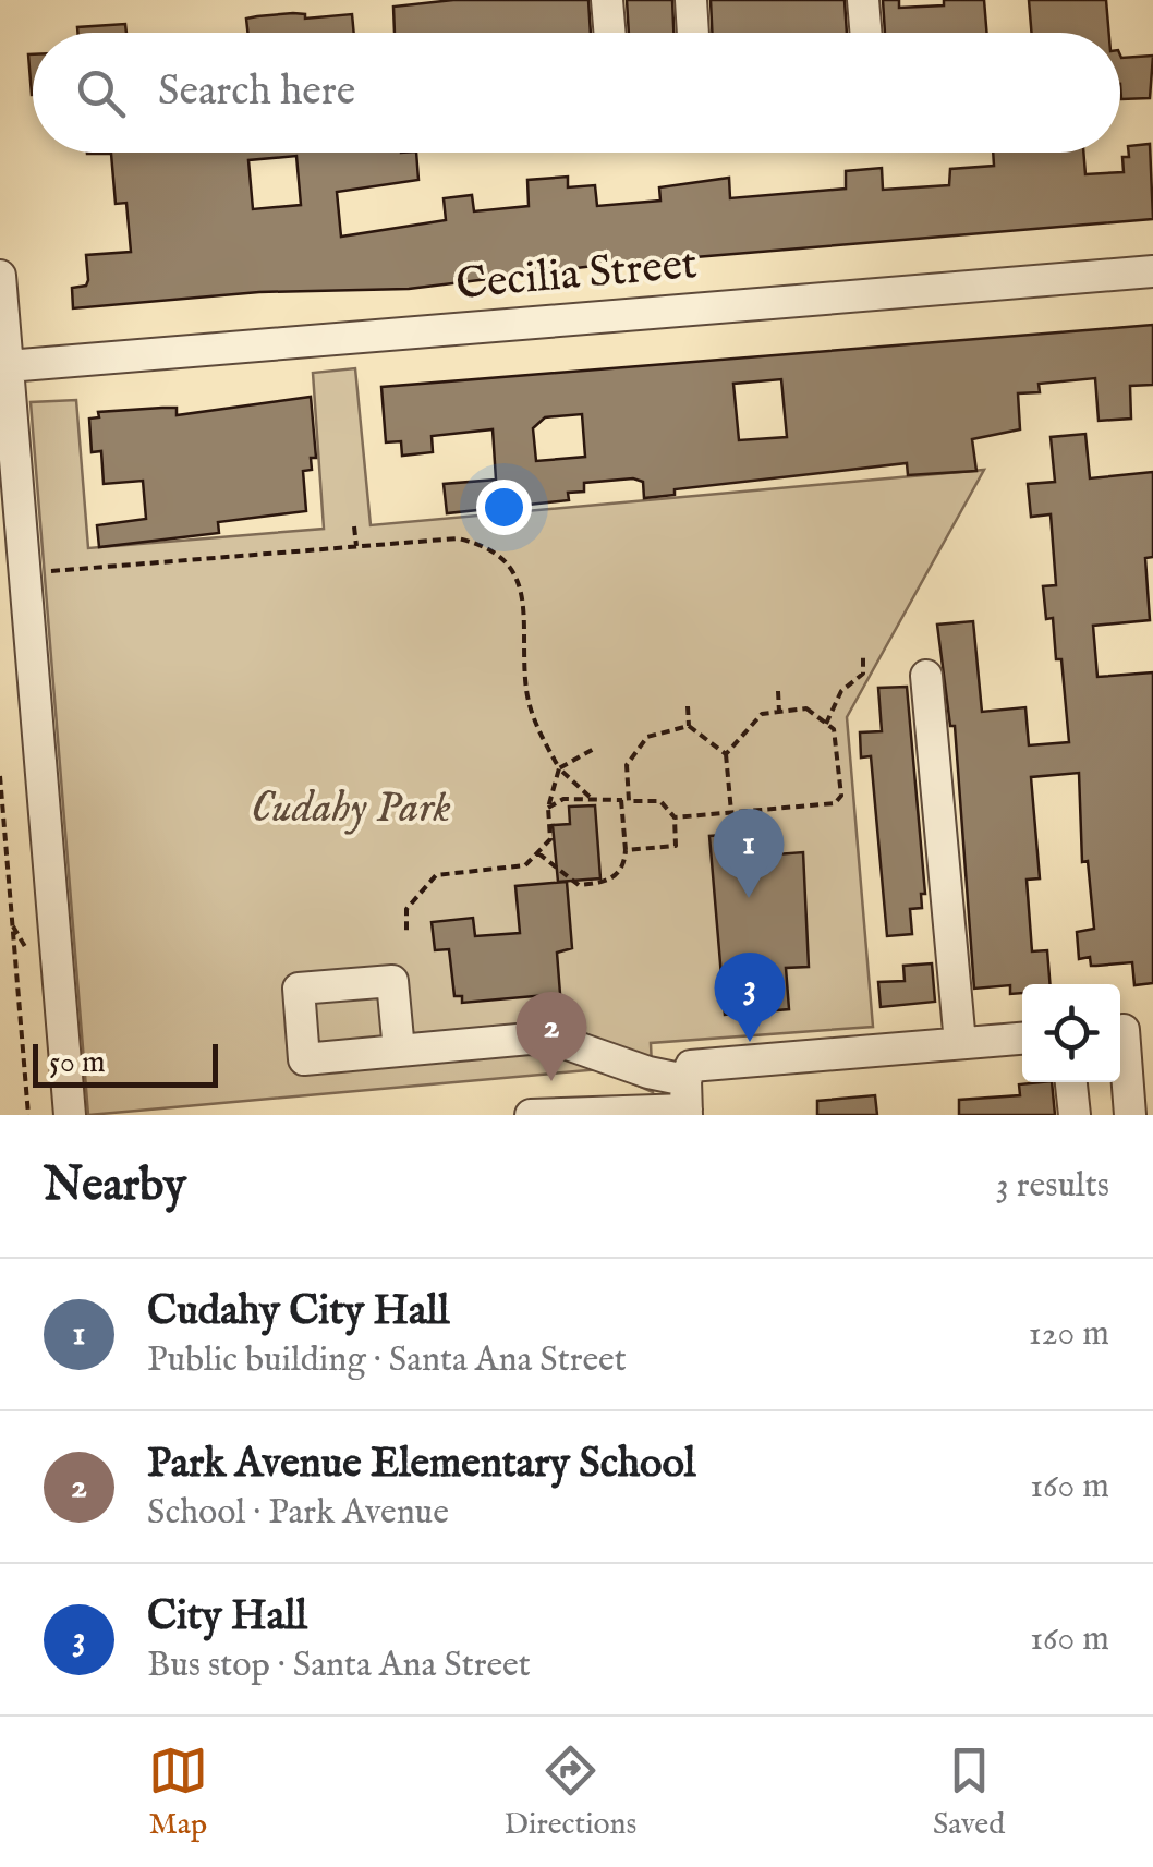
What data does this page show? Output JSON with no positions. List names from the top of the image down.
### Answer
{
  "streets": {
    "street": ["Cecilia Street"]
  },
  "parks": ["Cudahy Park"],
  "scale_bar": "50 m",
  "page": {
    "search": "Search here",
    "pins": ["1", "3", "2"],
    "scale": "50 m",
    "heading": ["Nearby", "3 results"],
    "list": [
      {
        "mark": "1",
        "name": "Cudahy City Hall",
        "note": "Public building · Santa Ana Street",
        "value": "120 m"
      },
      {
        "mark": "2",
        "name": "Park Avenue Elementary School",
        "note": "School · Park Avenue",
        "value": "160 m"
      },
      {
        "mark": "3",
        "name": "City Hall",
        "note": "Bus stop · Santa Ana Street",
        "value": "160 m"
      }
    ],
    "nav": ["Map", "Directions", "Saved"]
  }
}
